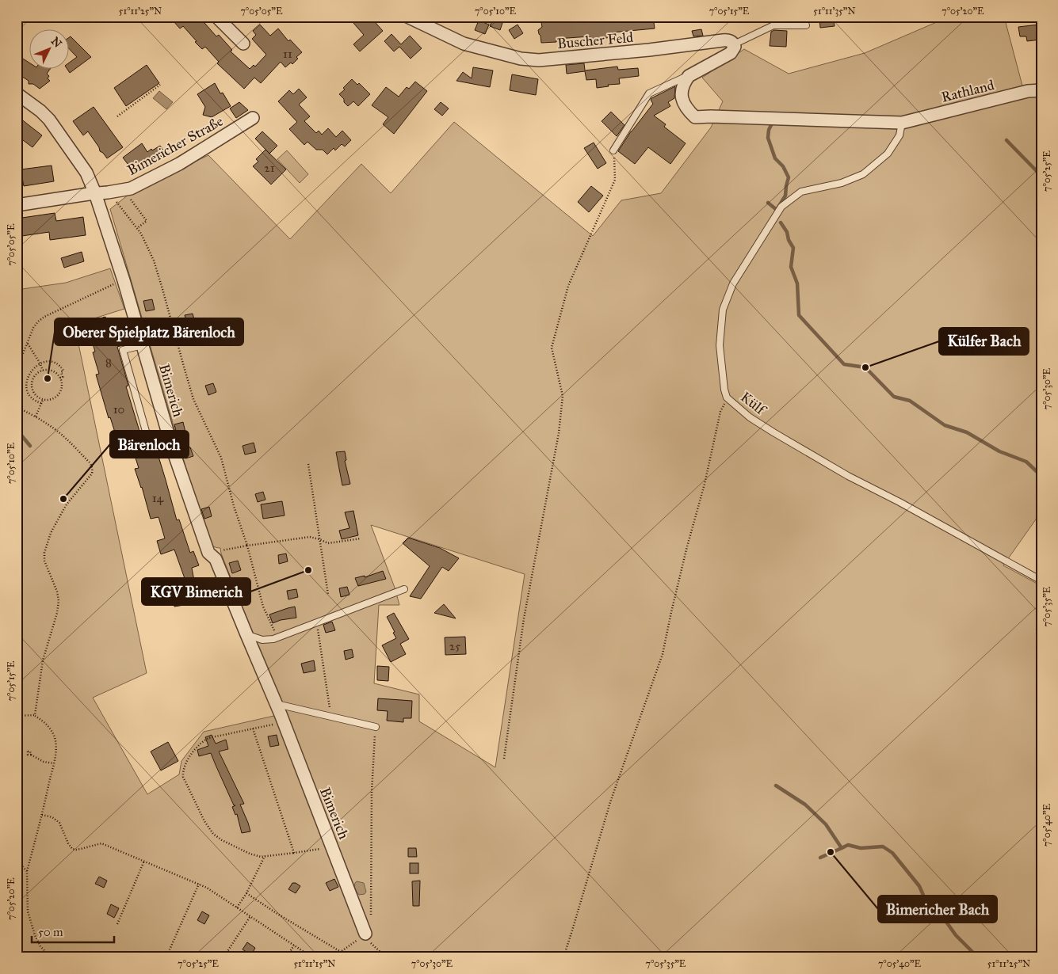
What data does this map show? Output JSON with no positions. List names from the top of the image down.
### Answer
{
  "streets": {
    "street": [
      "Buscher Feld",
      "Rathland",
      "Bimericher Straße",
      "Bimerich"
    ],
    "lane": ["Külf"]
  },
  "crossings": [
    ["Rathland", "Külf"],
    ["Bimericher Straße", "Bimerich"]
  ],
  "places": [
    "Külfer Bach",
    "Oberer Spielplatz Bärenloch",
    "Bärenloch",
    "KGV Bimerich",
    "Bimericher Bach"
  ],
  "house_numbers": [
    "11",
    "21",
    "8",
    "10",
    "14",
    "25"
  ],
  "scale_bar": "50 m",
  "north": "top right",
  "coordinates": [
    "51°11'25\"N",
    "7°05'05\"E",
    "7°05'10\"E",
    "7°05'15\"E",
    "51°11'35\"N",
    "7°05'20\"E",
    "7°05'25\"E",
    "7°05'30\"E",
    "7°05'35\"E",
    "7°05'40\"E",
    "51°11'15\"N"
  ]
}
